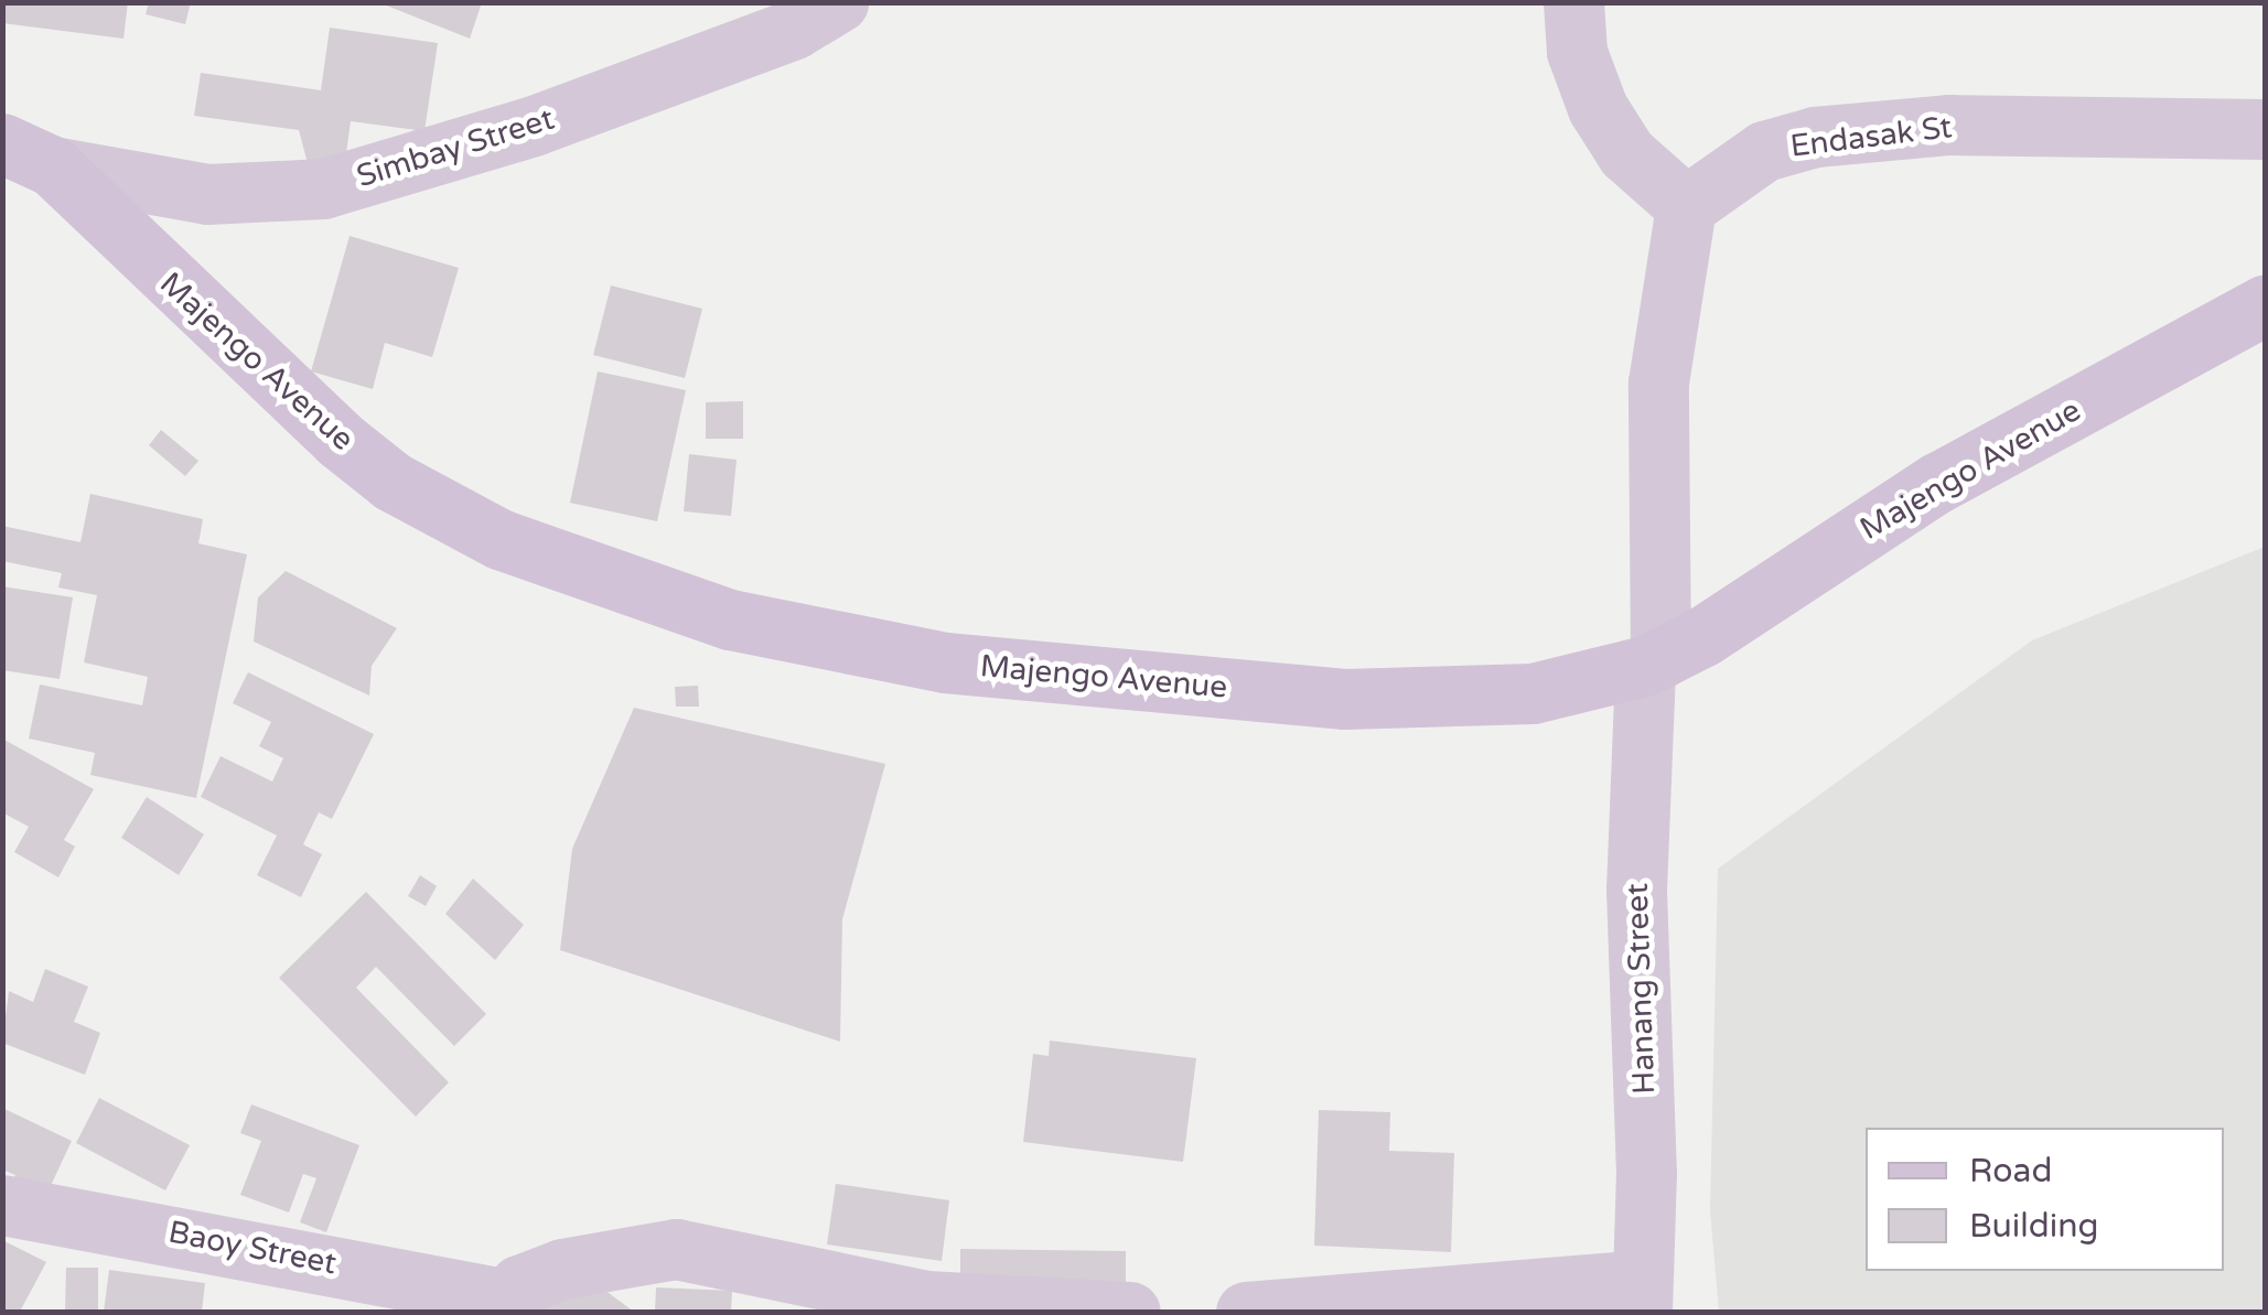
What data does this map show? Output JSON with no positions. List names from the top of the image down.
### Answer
{
  "streets": {
    "street": [
      "Endasak St",
      "Simbay Street",
      "Majengo Avenue",
      "Hanang Street",
      "Baoy Street"
    ]
  },
  "crossings": [
    ["Simbay Street", "Majengo Avenue"],
    ["Majengo Avenue", "Hanang Street"]
  ],
  "legend": ["Road", "Building"]
}
